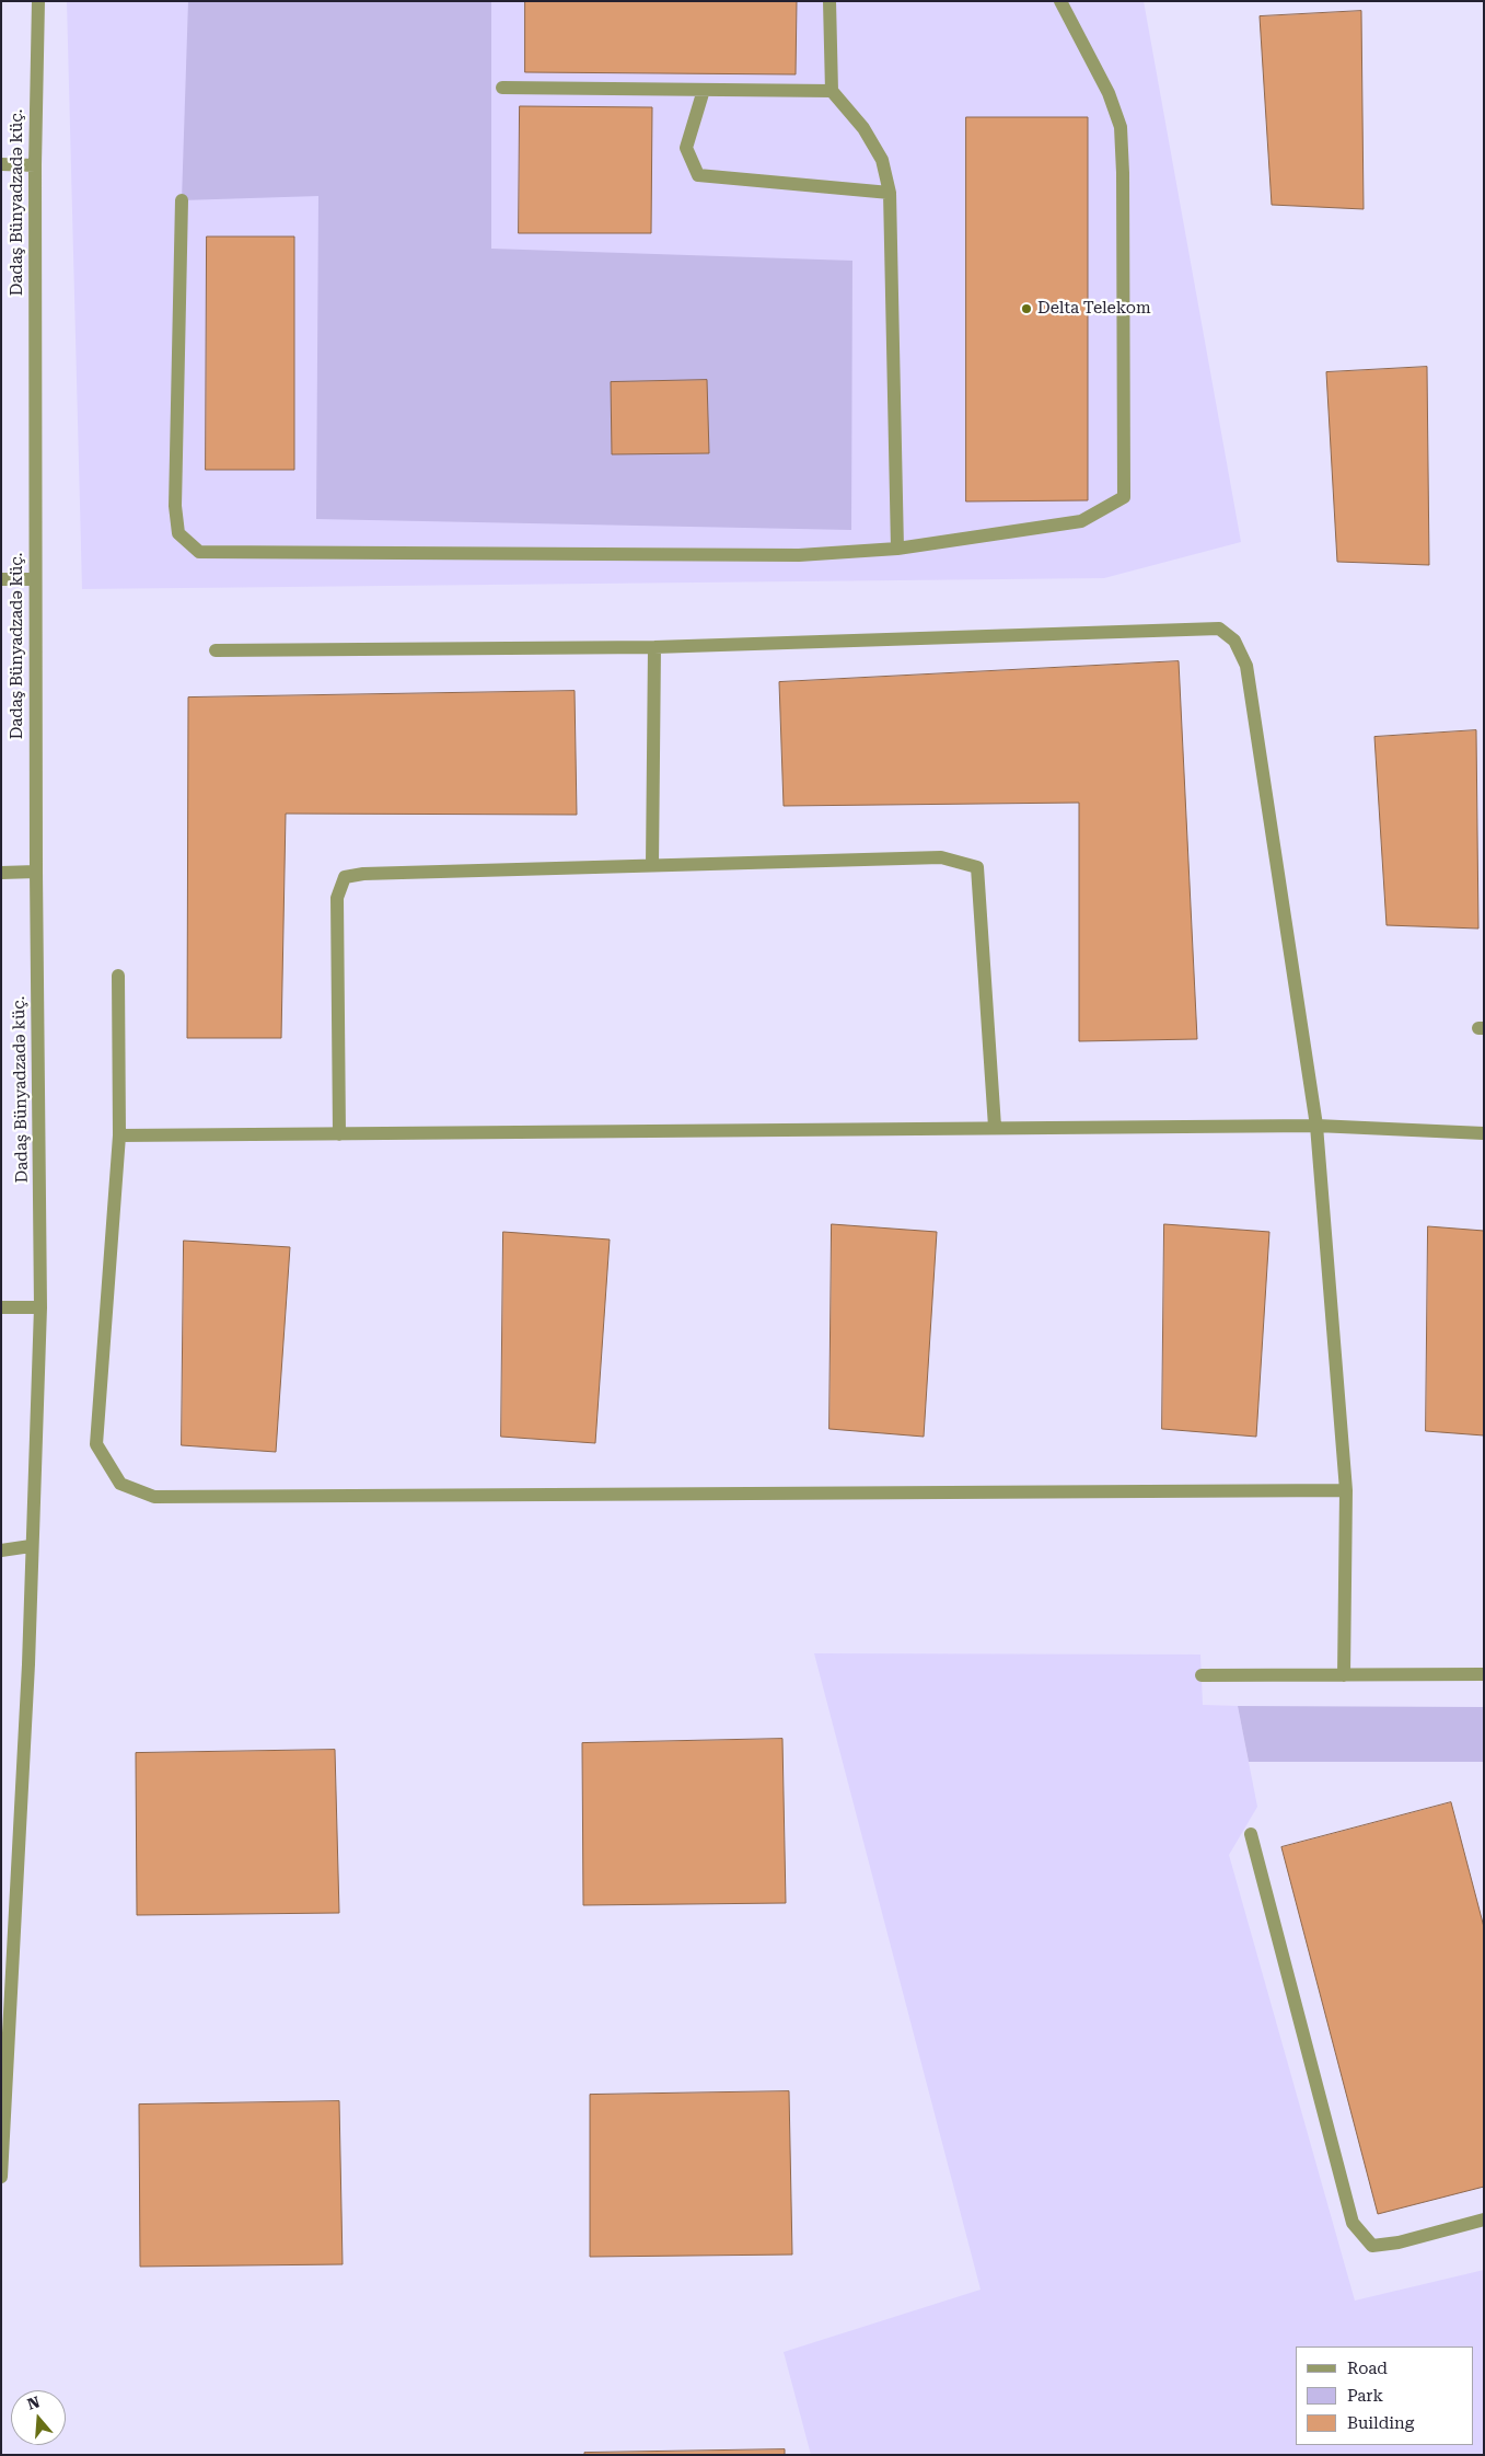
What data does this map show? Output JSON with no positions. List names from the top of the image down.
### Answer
{
  "streets": {
    "street": ["Dadaş Bünyadzadə küç."]
  },
  "places": ["Delta Telekom"],
  "legend": ["Road", "Park", "Building"],
  "north": "top"
}
